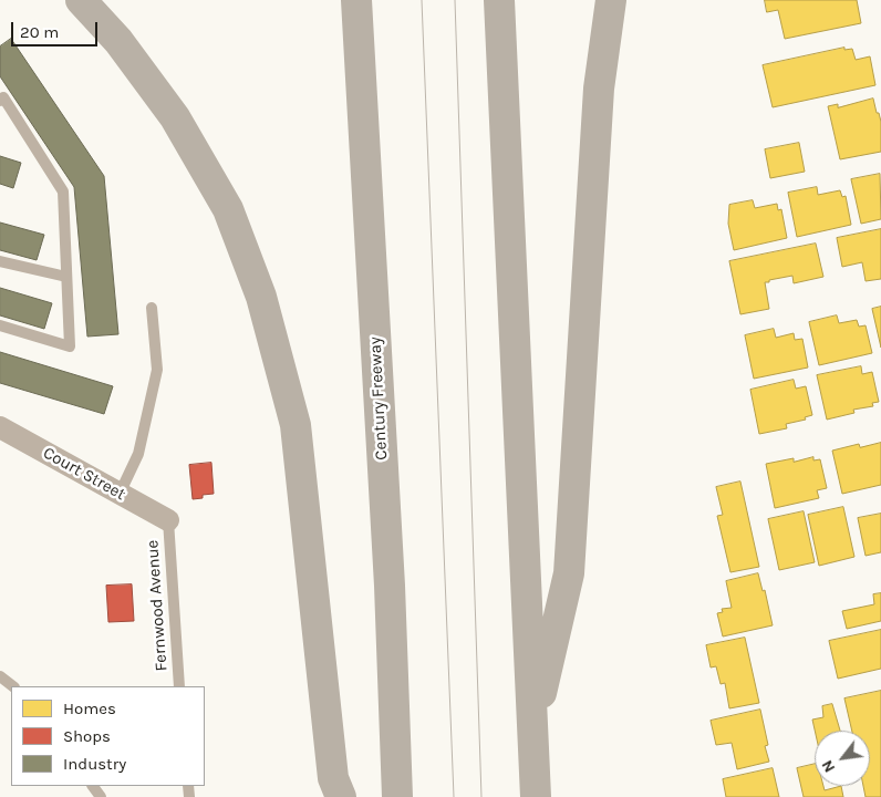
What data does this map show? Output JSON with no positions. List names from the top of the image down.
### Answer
{
  "streets": {
    "highway": ["Century Freeway"],
    "street": ["Court Street"],
    "lane": ["Fernwood Avenue"]
  },
  "crossings": [
    ["Court Street", "Fernwood Avenue"]
  ],
  "legend": ["Homes", "Shops", "Industry"],
  "scale_bar": "20 m",
  "north": "bottom left"
}
